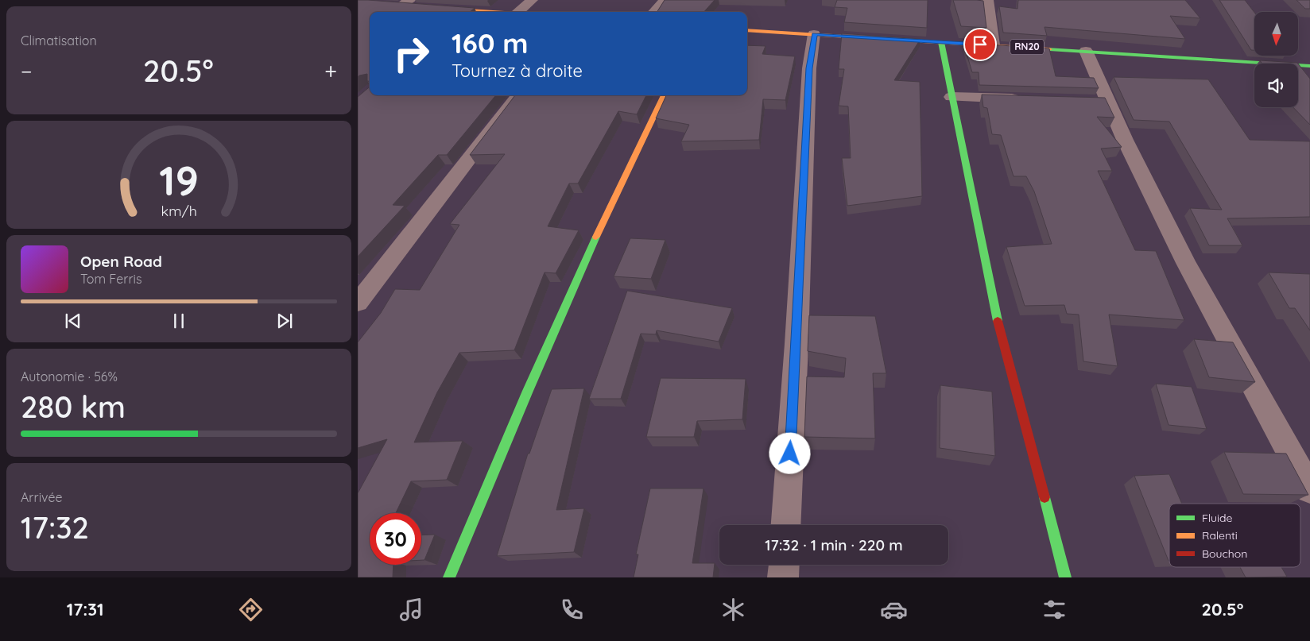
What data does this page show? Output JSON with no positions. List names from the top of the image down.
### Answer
{
  "streets": {
    "street": ["RN20"]
  },
  "legend": ["Fluide", "Ralenti", "Bouchon"],
  "north": "bottom",
  "page": {
    "tile": [
      "Climatisation",
      ["Autonomie · 56%", "280 km"],
      ["Arrivée", "17:32"]
    ],
    "turn": ["160 m", "Tournez à droite"],
    "heat": ["−", "20.5°", "+"],
    "song": ["Open Road", "Tom Ferris"],
    "limit": "30",
    "trip": "17:32 · 1 min · 220 m",
    "tabs": ["17:31", "20.5°"],
    "gauge": ["19", "km/h"]
  }
}
